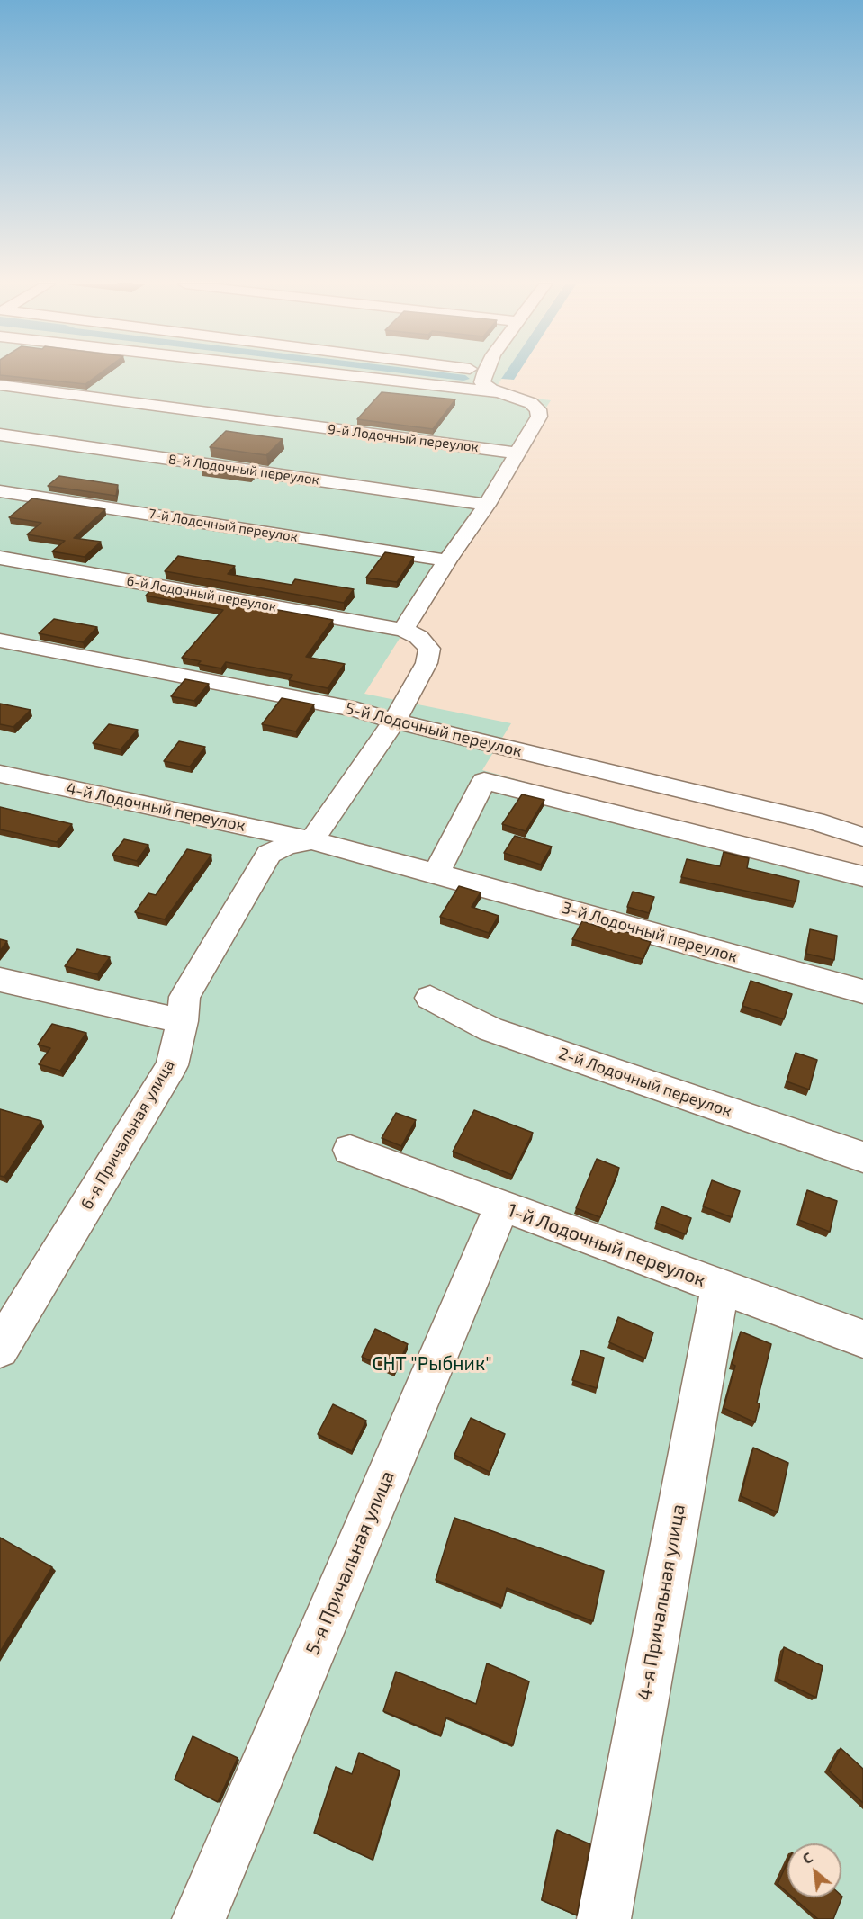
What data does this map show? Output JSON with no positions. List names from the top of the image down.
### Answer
{
  "streets": {
    "street": [
      "9-й Лодочный переулок",
      "8-й Лодочный переулок",
      "7-й Лодочный переулок",
      "6-й Лодочный переулок",
      "5-й Лодочный переулок",
      "4-й Лодочный переулок",
      "3-й Лодочный переулок",
      "2-й Лодочный переулок",
      "6-я Причальная улица",
      "1-й Лодочный переулок",
      "5-я Причальная улица",
      "4-я Причальная улица"
    ]
  },
  "crossings": [
    ["4-й Лодочный переулок", "3-й Лодочный переулок"],
    ["4-й Лодочный переулок", "6-я Причальная улица"],
    ["1-й Лодочный переулок", "5-я Причальная улица"],
    ["1-й Лодочный переулок", "4-я Причальная улица"]
  ],
  "parks": ["СНТ \"Рыбник\""],
  "north": "top left"
}
